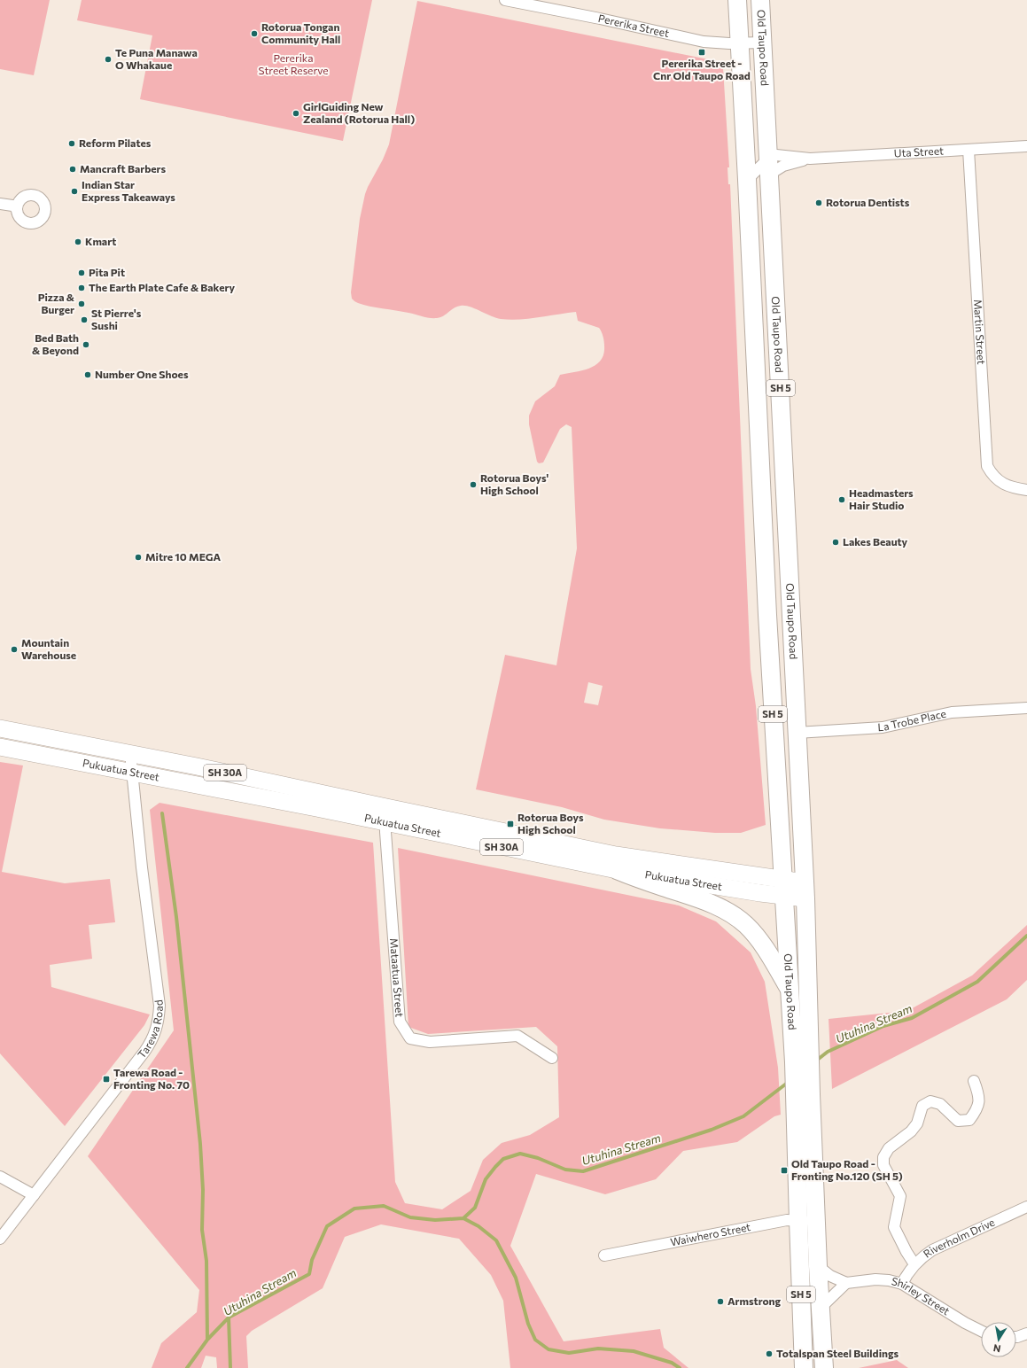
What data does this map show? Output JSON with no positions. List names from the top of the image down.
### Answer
{
  "streets": {
    "highway": ["Old Taupo Road", "SH 5"],
    "main road": ["Pukuatua Street", "SH 30A"],
    "street": [
      "Pererika Street",
      "Uta Street",
      "Martin Street",
      "La Trobe Place",
      "Mataatua Street",
      "Tarewa Road",
      "Waiwhero Street",
      "Riverholm Drive",
      "Shirley Street"
    ]
  },
  "crossings": [
    ["Pererika Street", "Old Taupo Road"],
    ["Old Taupo Road", "Uta Street"],
    ["Old Taupo Road", "La Trobe Place"],
    ["Old Taupo Road", "Pukuatua Street"],
    ["Old Taupo Road", "Waiwhero Street"],
    ["Uta Street", "Martin Street"],
    ["Pukuatua Street", "SH 30A"],
    ["Pukuatua Street", "Mataatua Street"],
    ["Pukuatua Street", "Tarewa Road"],
    ["Riverholm Drive", "Shirley Street"]
  ],
  "water": ["Utuhina Stream"],
  "parks": ["Pererika Street Reserve"],
  "places": {
    "other": [
      "Rotorua Tongan Community Hall",
      "Te Puna Manawa O Whakaue",
      "GirlGuiding New Zealand (Rotorua Hall)",
      "Reform Pilates",
      "Mancraft Barbers",
      "Indian Star Express Takeaways",
      "Rotorua Dentists",
      "Kmart",
      "Pita Pit",
      "The Earth Plate Cafe & Bakery",
      "Pizza & Burger",
      "St Pierre's Sushi",
      "Bed Bath & Beyond",
      "Number One Shoes",
      "Rotorua Boys' High School",
      "Headmasters Hair Studio",
      "Lakes Beauty",
      "Mitre 10 MEGA",
      "Mountain Warehouse",
      "Armstrong",
      "Totalspan Steel Buildings"
    ],
    "transit": [
      "Pererika Street - Cnr Old Taupo Road",
      "Rotorua Boys High School",
      "Tarewa Road - Fronting No. 70",
      "Old Taupo Road - Fronting No.120 (SH 5)"
    ]
  },
  "north": "bottom"
}
